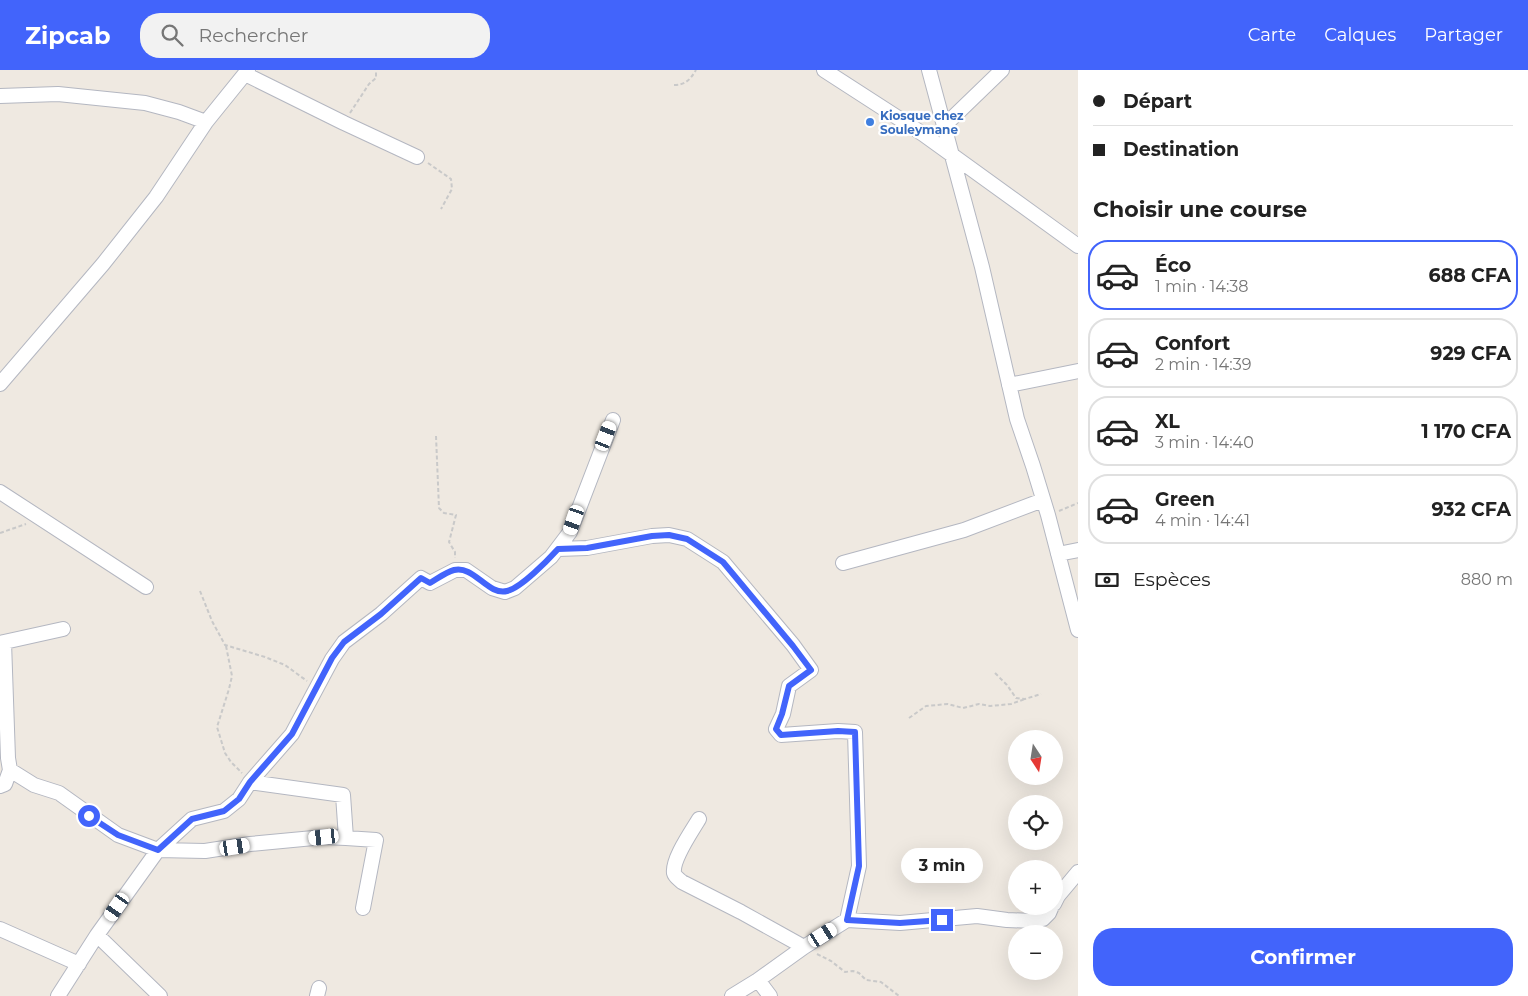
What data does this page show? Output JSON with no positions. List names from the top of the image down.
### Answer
{
  "places": ["Kiosque chez Souleymane"],
  "north": "bottom",
  "page": {
    "header": "Zipcab",
    "search": "Rechercher",
    "nav": ["Carte", "Calques", "Partager"],
    "banner": ["Départ", "Destination"],
    "heading": "Choisir une course",
    "list": [
      {
        "name": "Éco",
        "note": "1 min · 14:38",
        "value": "688 CFA"
      },
      {
        "name": "Confort",
        "note": "2 min · 14:39",
        "value": "929 CFA"
      },
      {
        "name": "XL",
        "note": "3 min · 14:40",
        "value": "1 170 CFA"
      },
      {
        "name": "Green",
        "note": "4 min · 14:41",
        "value": "932 CFA"
      }
    ],
    "pay": ["Espèces", "880 m"],
    "map_buttons": ["+", "−"],
    "bubble": "3 min",
    "buttons": "Confirmer"
  }
}
